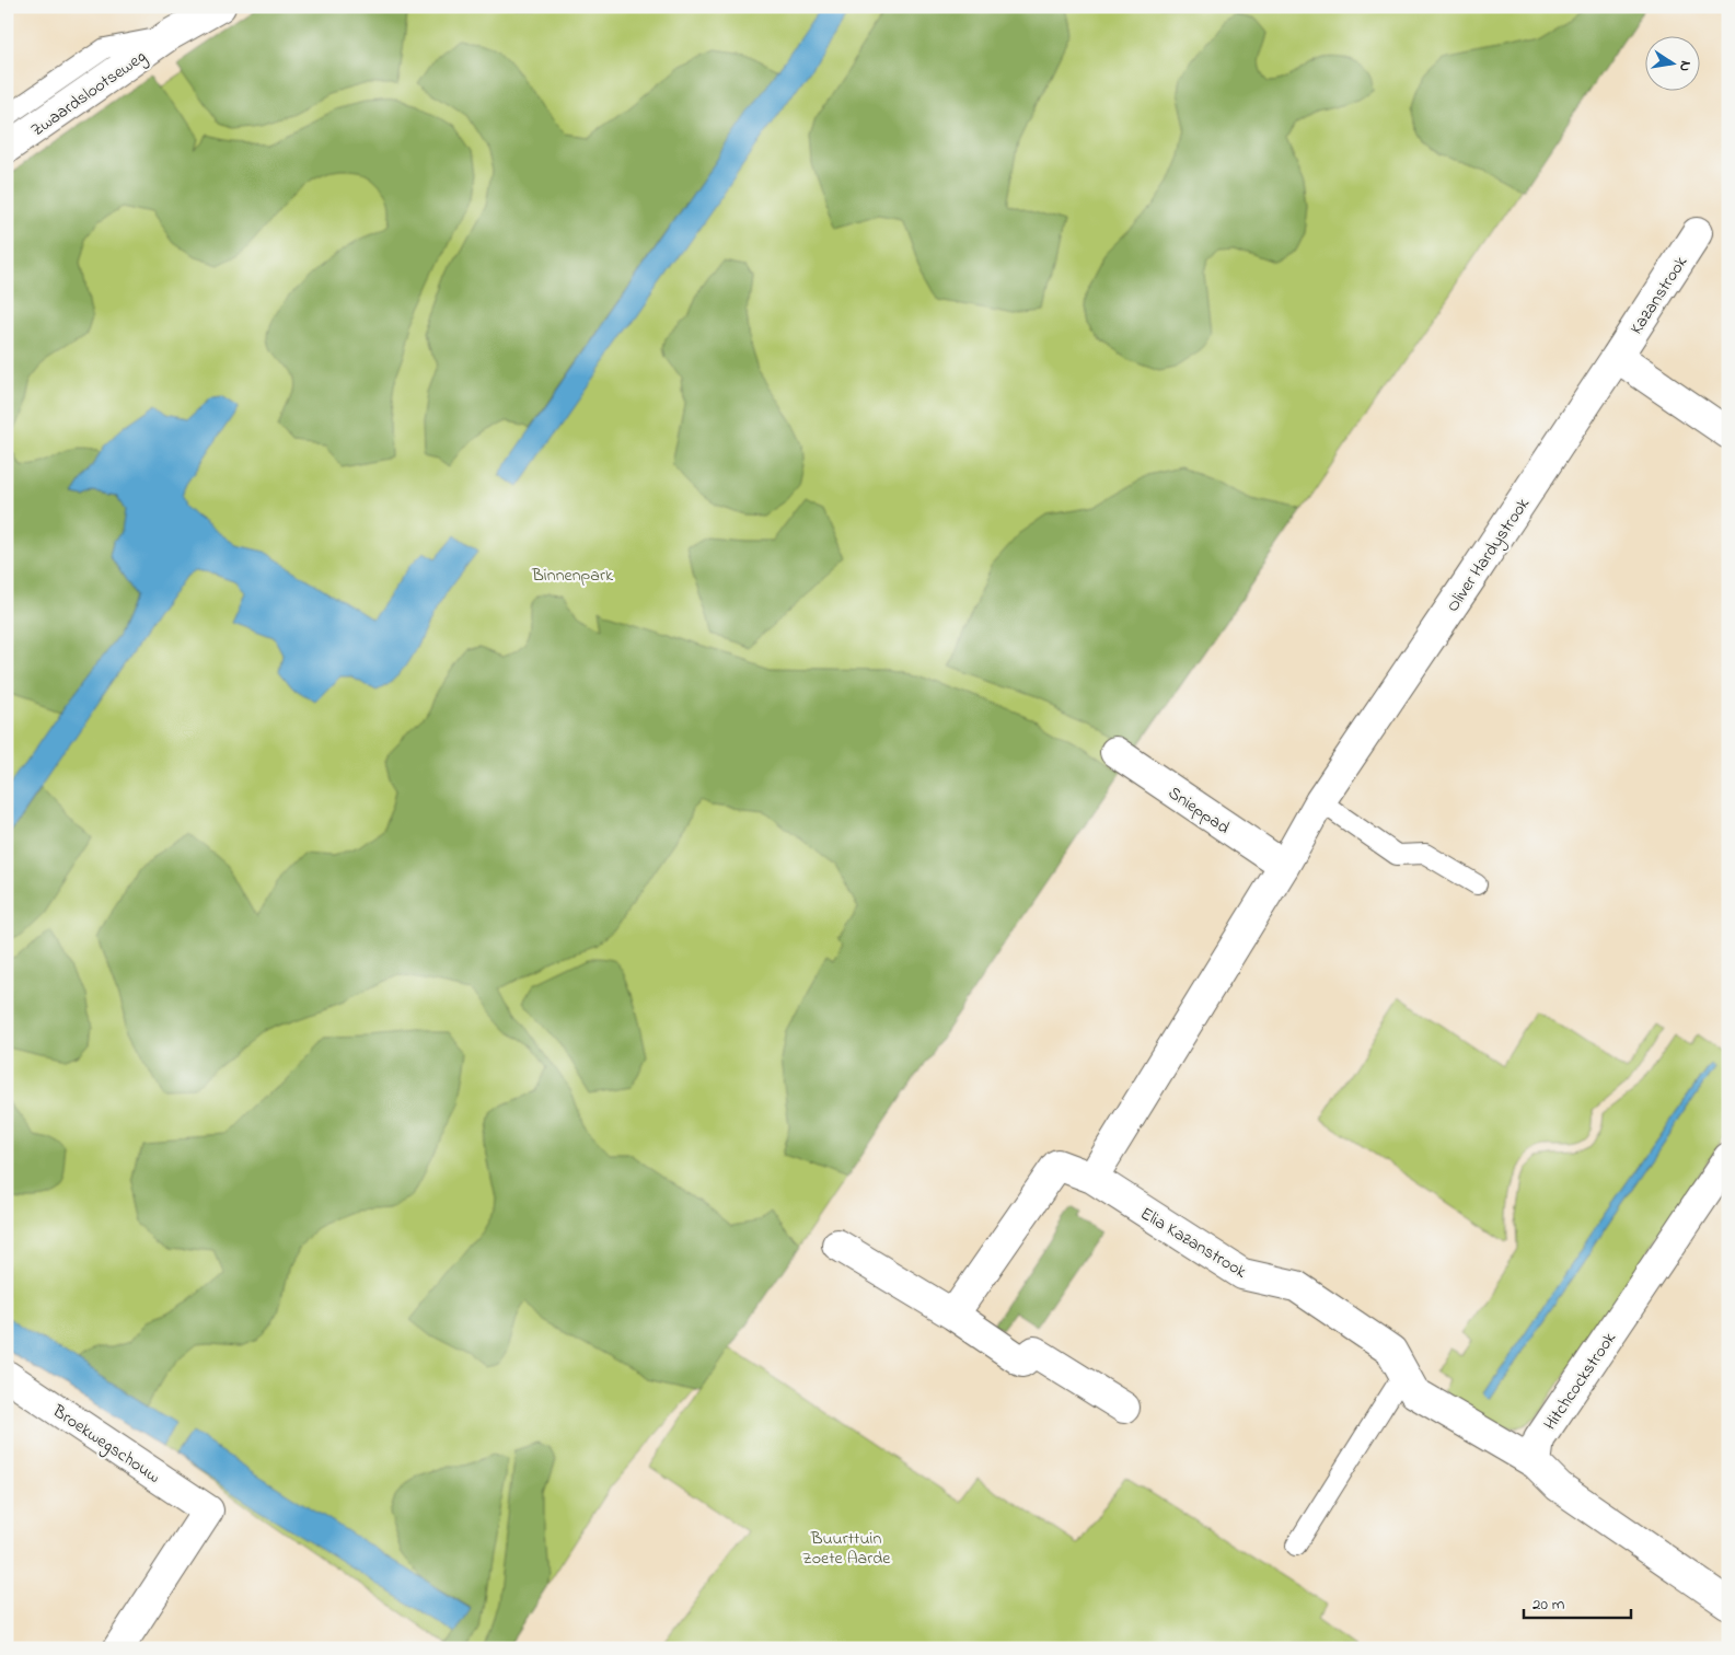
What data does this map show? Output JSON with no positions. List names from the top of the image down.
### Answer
{
  "streets": {
    "street": [
      "Zwaardslootseweg",
      "Kazanstrook",
      "Oliver Hardystrook",
      "Snieppad",
      "Elia Kazanstrook",
      "Hitchcockstrook",
      "Broekwegschouw"
    ]
  },
  "crossings": [
    ["Kazanstrook", "Oliver Hardystrook"],
    ["Oliver Hardystrook", "Snieppad"],
    ["Elia Kazanstrook", "Hitchcockstrook"]
  ],
  "parks": ["Binnenpark", "Buurttuin Zoete Aarde"],
  "scale_bar": "20 m",
  "north": "right"
}
